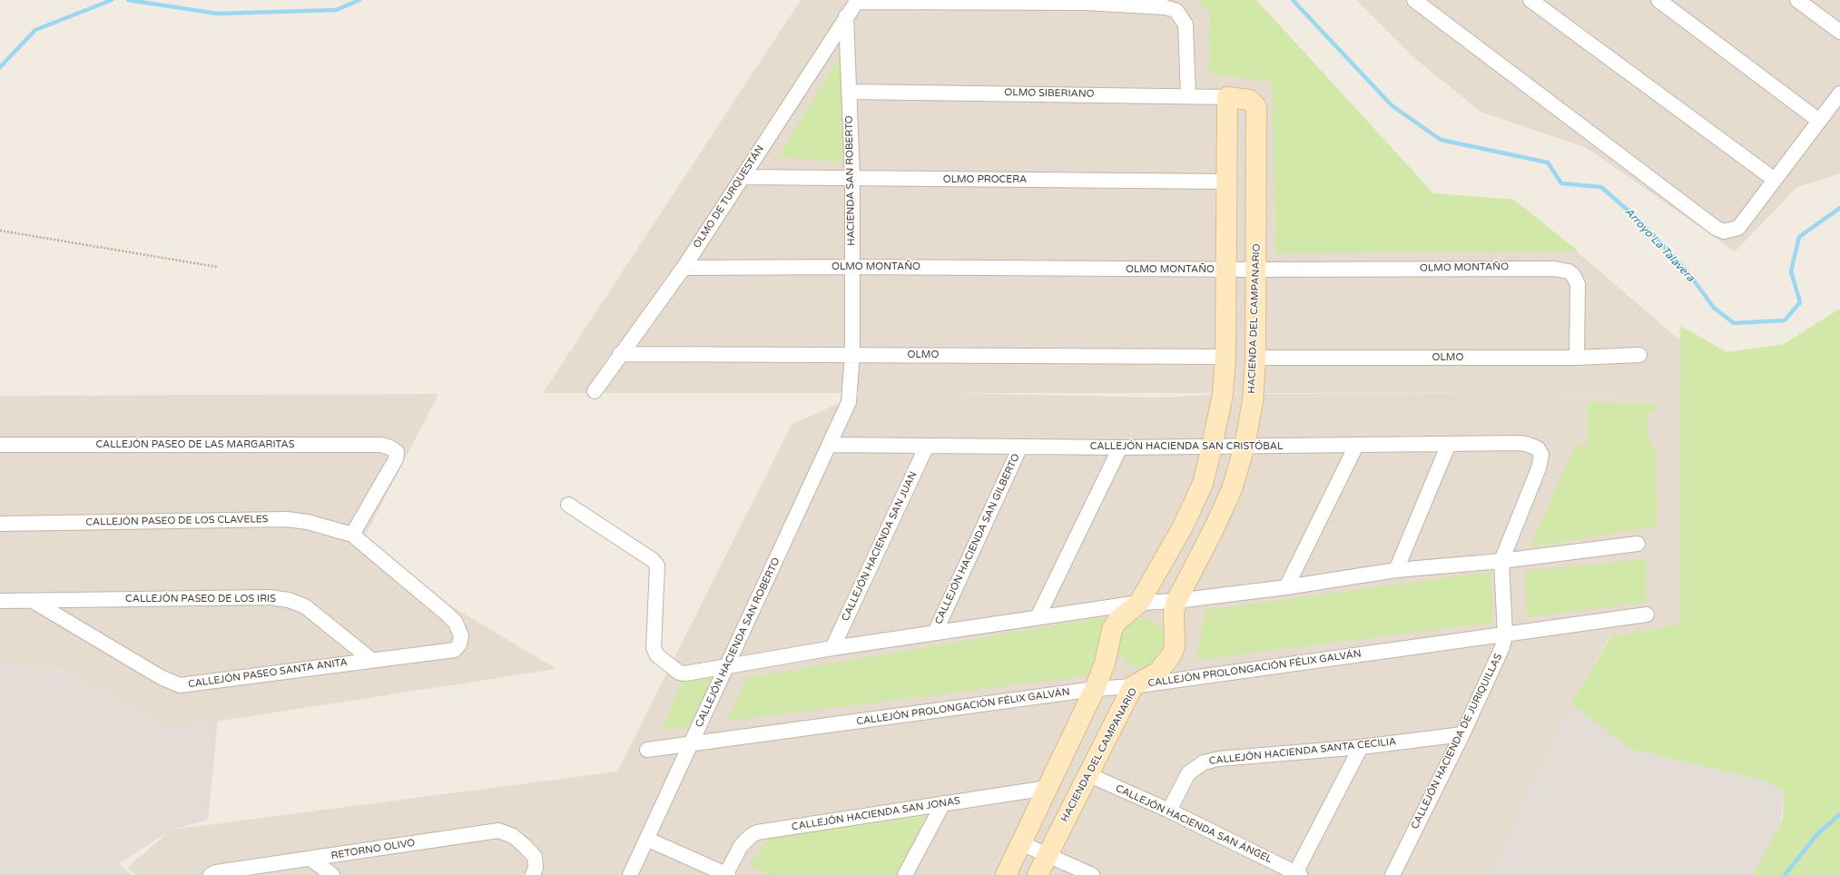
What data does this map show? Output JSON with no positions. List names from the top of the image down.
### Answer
{
  "streets": {
    "street": [
      "OLMO SIBERIANO",
      "OLMO PROCERA",
      "HACIENDA SAN ROBERTO",
      "OLMO DE TURQUESTÁN",
      "OLMO MONTAÑO",
      "HACIENDA DEL CAMPANARIO",
      "OLMO",
      "CALLEJÓN PASEO DE LAS MARGARITAS",
      "CALLEJÓN HACIENDA SAN CRISTÓBAL",
      "CALLEJÓN PASEO DE LOS CLAVELES",
      "CALLEJÓN HACIENDA SAN GILBERTO",
      "CALLEJÓN HACIENDA SAN JUAN",
      "CALLEJÓN PASEO DE LOS IRIS",
      "CALLEJÓN HACIENDA SAN ROBERTO",
      "CALLEJÓN PROLONGACIÓN FÉLIX GALVÁN",
      "CALLEJÓN PASEO SANTA ANITA",
      "CALLEJÓN HACIENDA DE JURIQUILLAS",
      "CALLEJÓN HACIENDA SANTA CECILIA",
      "CALLEJÓN HACIENDA SAN JONAS",
      "CALLEJÓN HACIENDA SAN ÁNGEL",
      "RETORNO OLIVO"
    ]
  },
  "crossings": [
    ["OLMO SIBERIANO", "HACIENDA SAN ROBERTO"],
    ["OLMO SIBERIANO", "HACIENDA DEL CAMPANARIO"],
    ["OLMO PROCERA", "HACIENDA SAN ROBERTO"],
    ["OLMO PROCERA", "OLMO DE TURQUESTÁN"],
    ["HACIENDA SAN ROBERTO", "OLMO DE TURQUESTÁN"],
    ["HACIENDA SAN ROBERTO", "OLMO MONTAÑO"],
    ["HACIENDA SAN ROBERTO", "OLMO"],
    ["HACIENDA SAN ROBERTO", "CALLEJÓN HACIENDA SAN ROBERTO"],
    ["OLMO DE TURQUESTÁN", "OLMO MONTAÑO"],
    ["OLMO DE TURQUESTÁN", "OLMO"],
    ["OLMO MONTAÑO", "HACIENDA DEL CAMPANARIO"],
    ["OLMO MONTAÑO", "OLMO"],
    ["HACIENDA DEL CAMPANARIO", "OLMO"],
    ["HACIENDA DEL CAMPANARIO", "CALLEJÓN HACIENDA SAN CRISTÓBAL"],
    ["HACIENDA DEL CAMPANARIO", "CALLEJÓN PROLONGACIÓN FÉLIX GALVÁN"],
    ["HACIENDA DEL CAMPANARIO", "CALLEJÓN HACIENDA SAN ÁNGEL"],
    ["CALLEJÓN PASEO DE LAS MARGARITAS", "CALLEJÓN PASEO DE LOS CLAVELES"],
    ["CALLEJÓN PASEO DE LAS MARGARITAS", "CALLEJÓN PASEO SANTA ANITA"],
    ["CALLEJÓN HACIENDA SAN CRISTÓBAL", "CALLEJÓN HACIENDA SAN GILBERTO"],
    ["CALLEJÓN HACIENDA SAN CRISTÓBAL", "CALLEJÓN HACIENDA SAN JUAN"],
    ["CALLEJÓN HACIENDA SAN CRISTÓBAL", "CALLEJÓN HACIENDA SAN ROBERTO"],
    ["CALLEJÓN HACIENDA SAN CRISTÓBAL", "CALLEJÓN HACIENDA DE JURIQUILLAS"],
    ["CALLEJÓN PASEO DE LOS CLAVELES", "CALLEJÓN PASEO SANTA ANITA"],
    ["CALLEJÓN PASEO DE LOS IRIS", "CALLEJÓN PASEO SANTA ANITA"],
    ["CALLEJÓN HACIENDA SAN ROBERTO", "CALLEJÓN PROLONGACIÓN FÉLIX GALVÁN"],
    ["CALLEJÓN PROLONGACIÓN FÉLIX GALVÁN", "CALLEJÓN HACIENDA DE JURIQUILLAS"],
    ["CALLEJÓN HACIENDA DE JURIQUILLAS", "CALLEJÓN HACIENDA SANTA CECILIA"],
    ["CALLEJÓN HACIENDA SANTA CECILIA", "CALLEJÓN HACIENDA SAN ÁNGEL"]
  ],
  "water": ["Arroyo La Talavera"]
}
